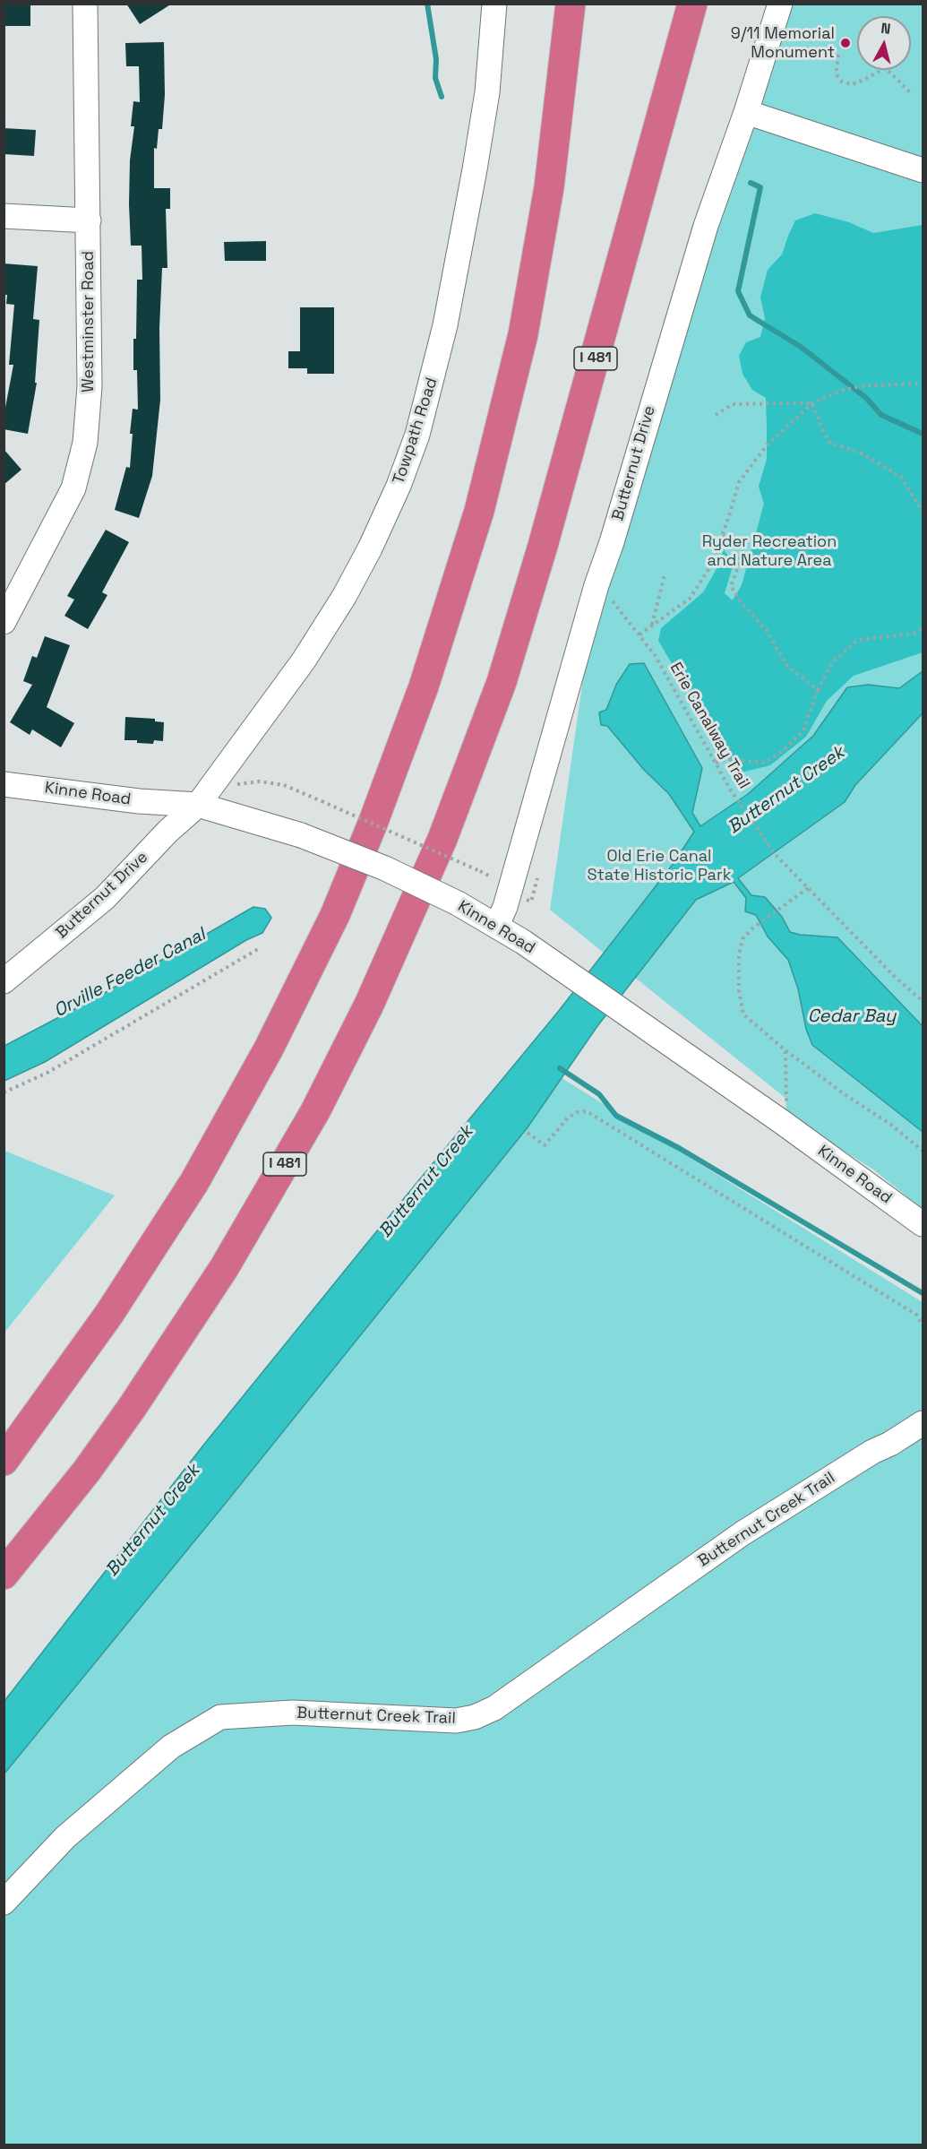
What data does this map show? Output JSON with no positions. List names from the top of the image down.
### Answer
{
  "streets": {
    "highway": ["I 481"],
    "street": [
      "Westminster Road",
      "Towpath Road",
      "Butternut Drive",
      "Kinne Road",
      "Butternut Creek Trail"
    ],
    "path": ["Erie Canalway Trail"]
  },
  "crossings": [
    ["Towpath Road", "Butternut Drive"],
    ["Towpath Road", "Kinne Road"],
    ["Butternut Drive", "Kinne Road"]
  ],
  "water": ["Butternut Creek", "Orville Feeder Canal", "Cedar Bay"],
  "parks": ["Ryder Recreation and Nature Area", "Old Erie Canal State Historic Park"],
  "places": ["9/11 Memorial Monument"],
  "north": "top"
}
